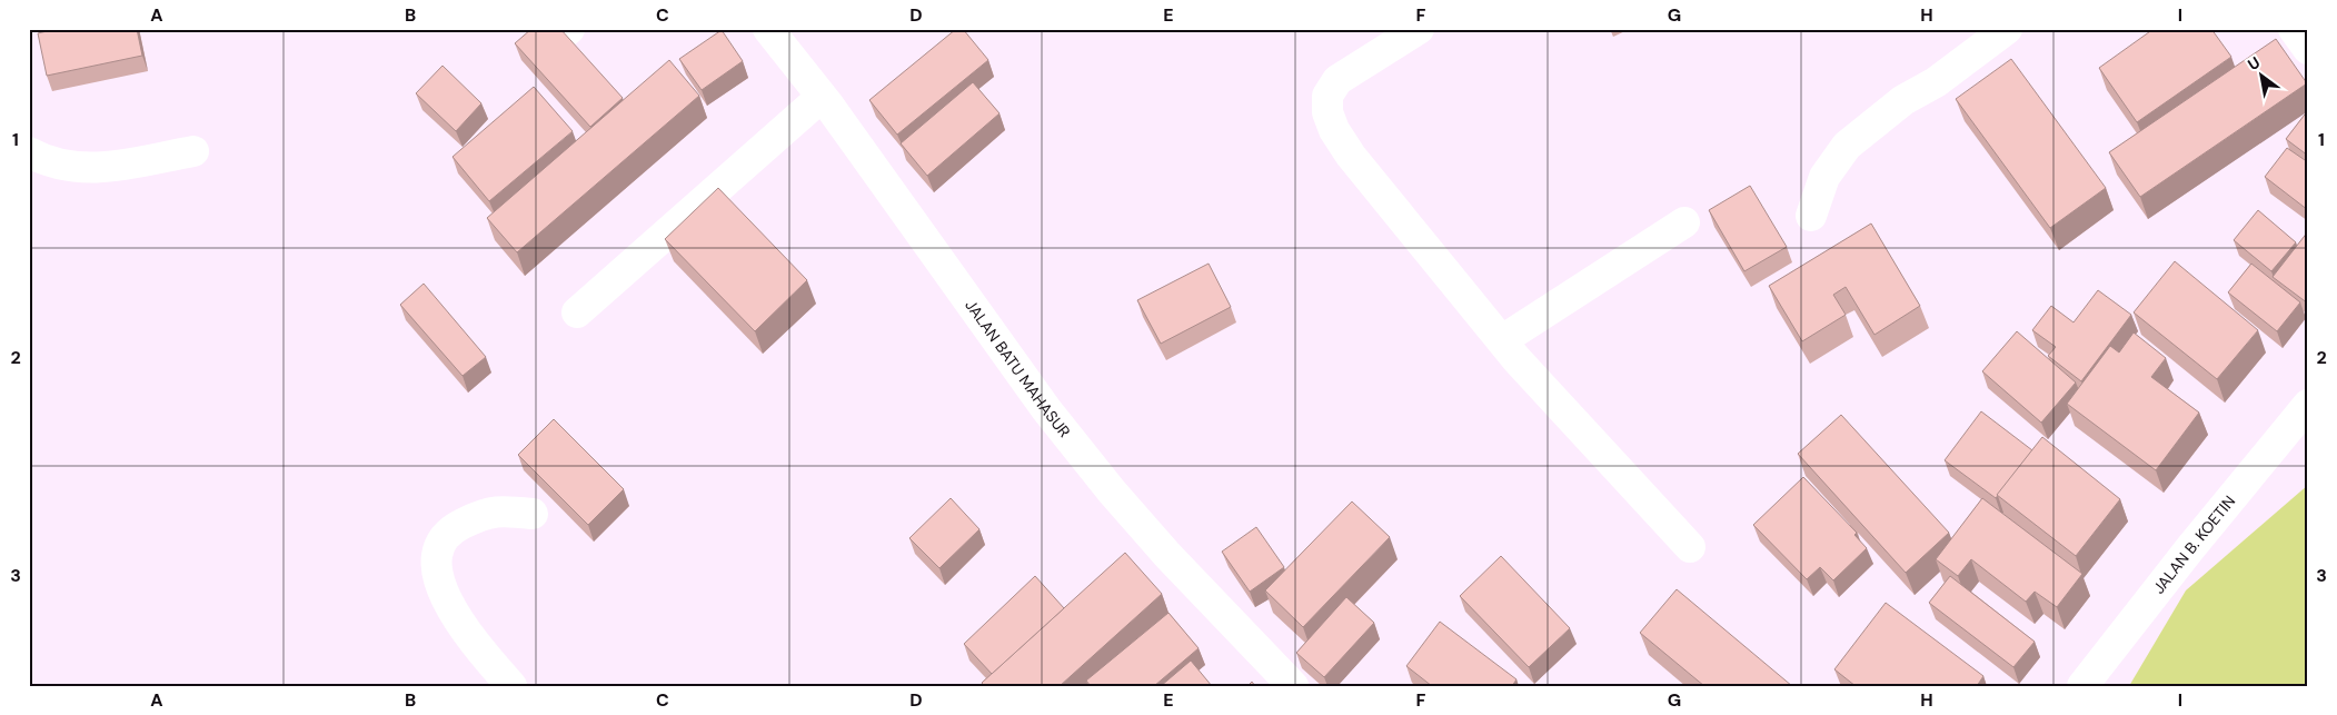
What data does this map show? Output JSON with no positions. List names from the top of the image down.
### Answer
{
  "streets": {
    "street": ["JALAN BATU MAHASUR", "JALAN B. KOETIN"]
  },
  "north": "top left",
  "grid": {
    "columns": [
      "A",
      "B",
      "C",
      "D",
      "E",
      "F",
      "G",
      "H",
      "I"
    ],
    "rows": ["1", "2", "3"]
  }
}
